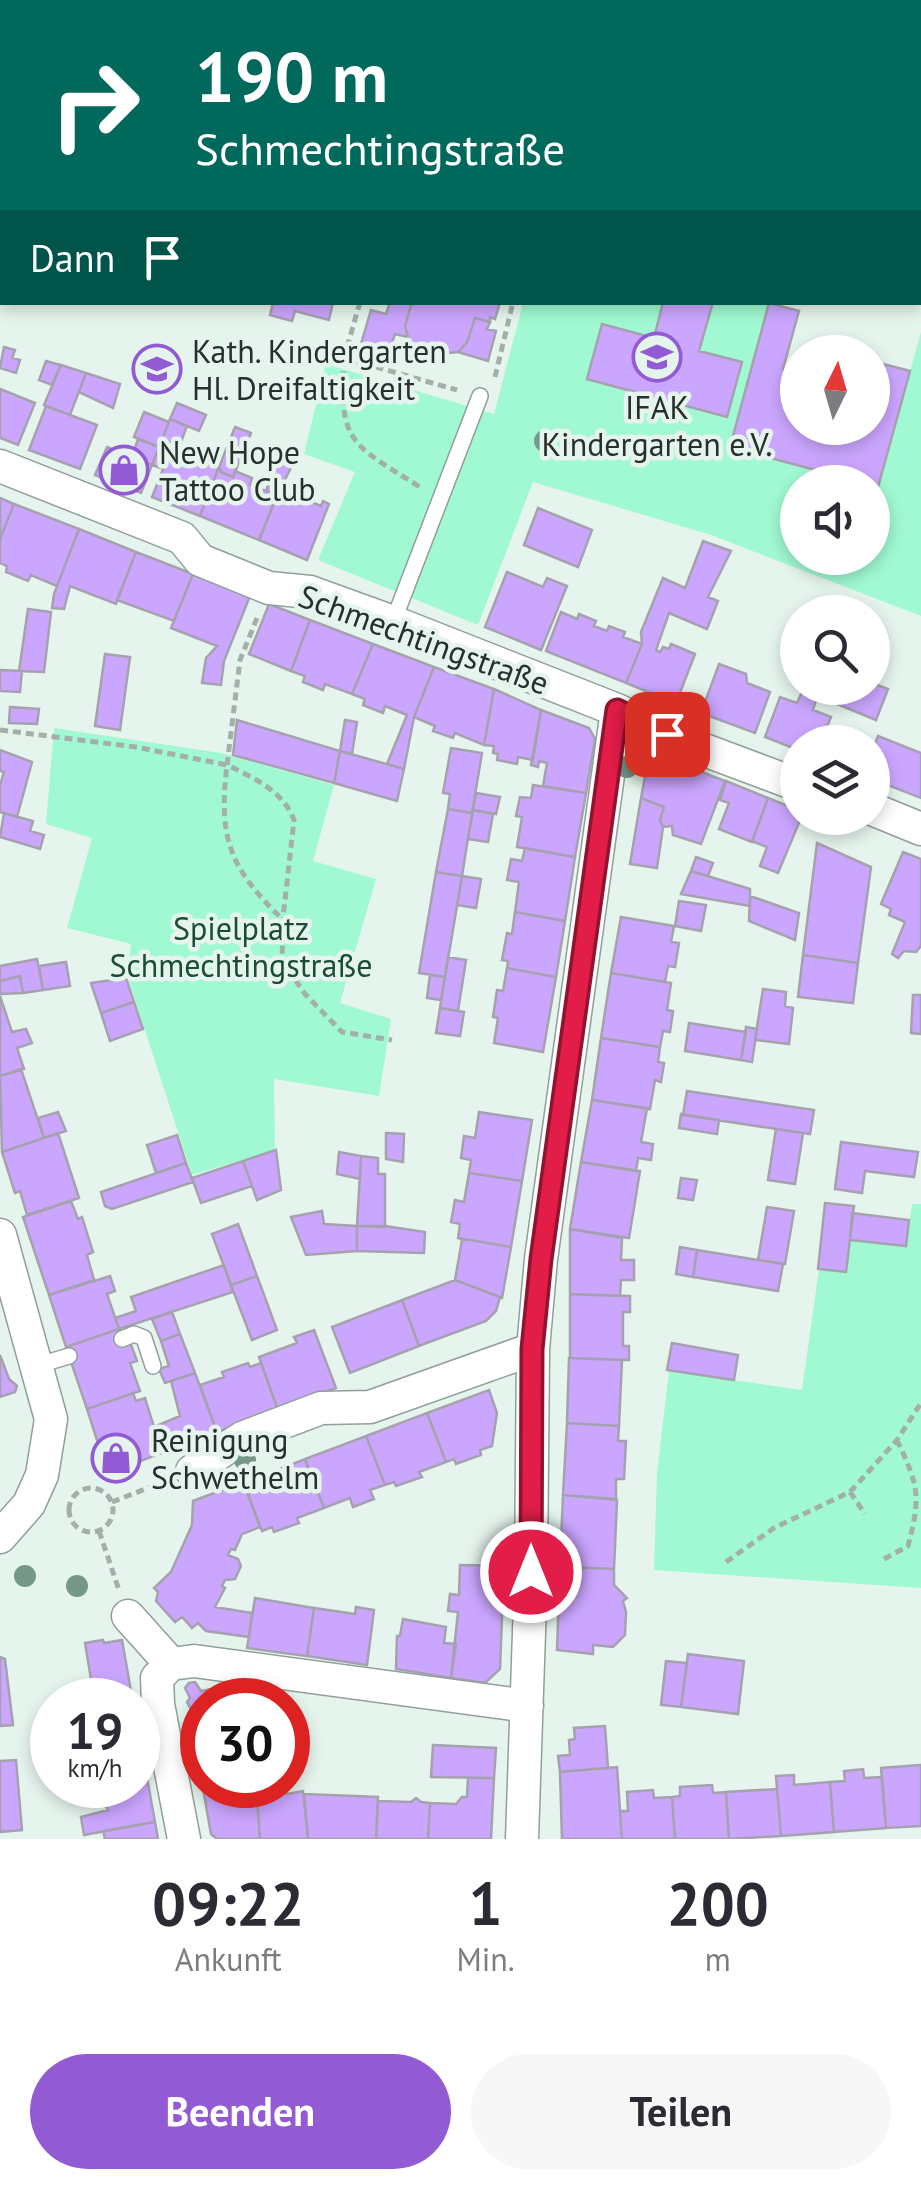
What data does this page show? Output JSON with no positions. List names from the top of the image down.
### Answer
{
  "streets": {
    "street": ["Schmechtingstraße"]
  },
  "parks": ["Spielplatz Schmechtingstraße"],
  "places": {
    "school or university": ["IFAK Kindergarten e.V.", "Kath. Kindergarten Hl. Dreifaltigkeit"],
    "shop": ["New Hope Tattoo Club", "Reinigung Schwethelm"]
  },
  "north": "top",
  "page": {
    "turn": ["190 m", "Schmechtingstraße"],
    "then": "Dann",
    "speed": "19 km/h",
    "limit": "30",
    "eta": [
      "09:22",
      "Ankunft",
      "1",
      "Min.",
      "200",
      "m"
    ],
    "buttons": ["Beenden", "Teilen"]
  }
}
